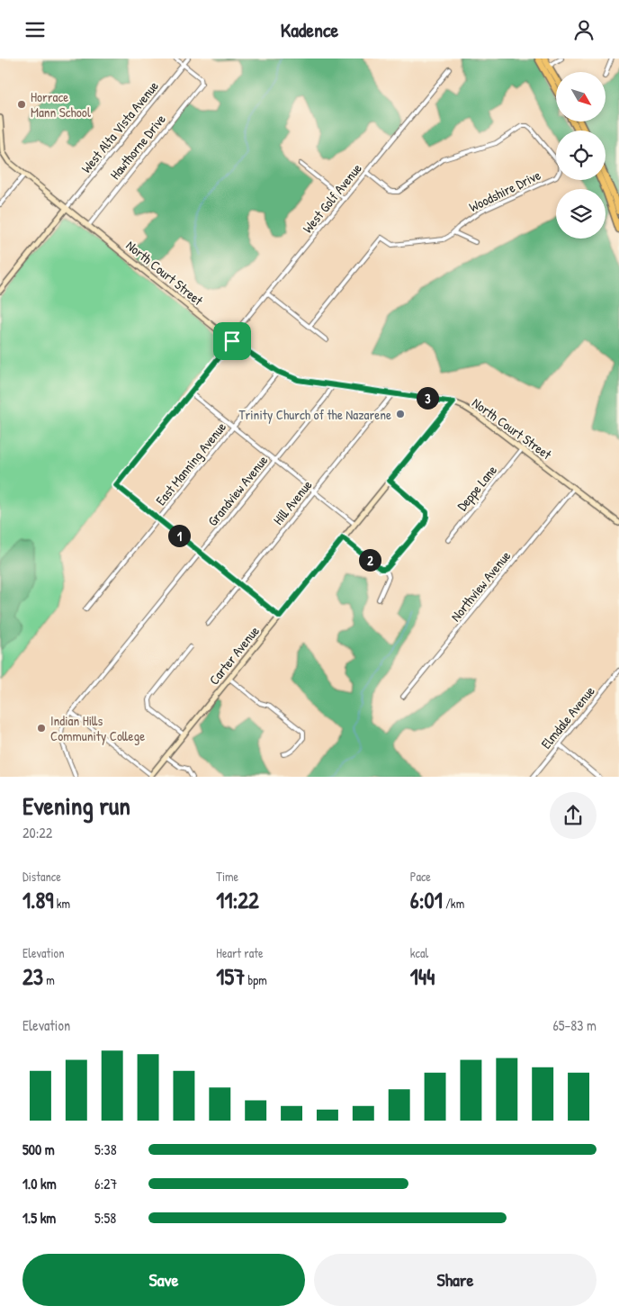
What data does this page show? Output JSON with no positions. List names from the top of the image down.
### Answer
{
  "streets": {
    "main road": ["North Court Street", "Carter Avenue"],
    "street": [
      "West Alta Vista Avenue",
      "Hawthorne Drive",
      "Woodshire Drive",
      "West Golf Avenue",
      "East Manning Avenue",
      "Deppe Lane",
      "Grandview Avenue",
      "Hill Avenue",
      "Northview Avenue",
      "Elmdale Avenue"
    ]
  },
  "crossings": [
    ["West Alta Vista Avenue", "Hawthorne Drive"],
    ["West Alta Vista Avenue", "North Court Street"],
    ["Hawthorne Drive", "North Court Street"],
    ["Woodshire Drive", "West Golf Avenue"],
    ["West Golf Avenue", "North Court Street"],
    ["West Golf Avenue", "East Manning Avenue"],
    ["North Court Street", "East Manning Avenue"],
    ["North Court Street", "Deppe Lane"],
    ["North Court Street", "Grandview Avenue"],
    ["North Court Street", "Hill Avenue"],
    ["North Court Street", "Northview Avenue"],
    ["North Court Street", "Carter Avenue"]
  ],
  "places": ["Horrace Mann School", "Trinity Church of the Nazarene", "Indian Hills Community College"],
  "north": "bottom right",
  "page": {
    "header": "Kadence",
    "pins": ["3", "1", "2"],
    "heading": ["Evening run", "20:22"],
    "stats": [
      ["Distance", "1.89 km"],
      ["Time", "11:22"],
      ["Pace", "6:01 /km"],
      ["Elevation", "23 m"],
      ["Heart rate", "157 bpm"],
      ["kcal", "144"]
    ],
    "chart": ["Elevation", "65–83 m"],
    "list": [
      {
        "name": "500 m",
        "note": "5:38"
      },
      {
        "name": "1.0 km",
        "note": "6:27"
      },
      {
        "name": "1.5 km",
        "note": "5:58"
      }
    ],
    "buttons": ["Save", "Share"]
  }
}
